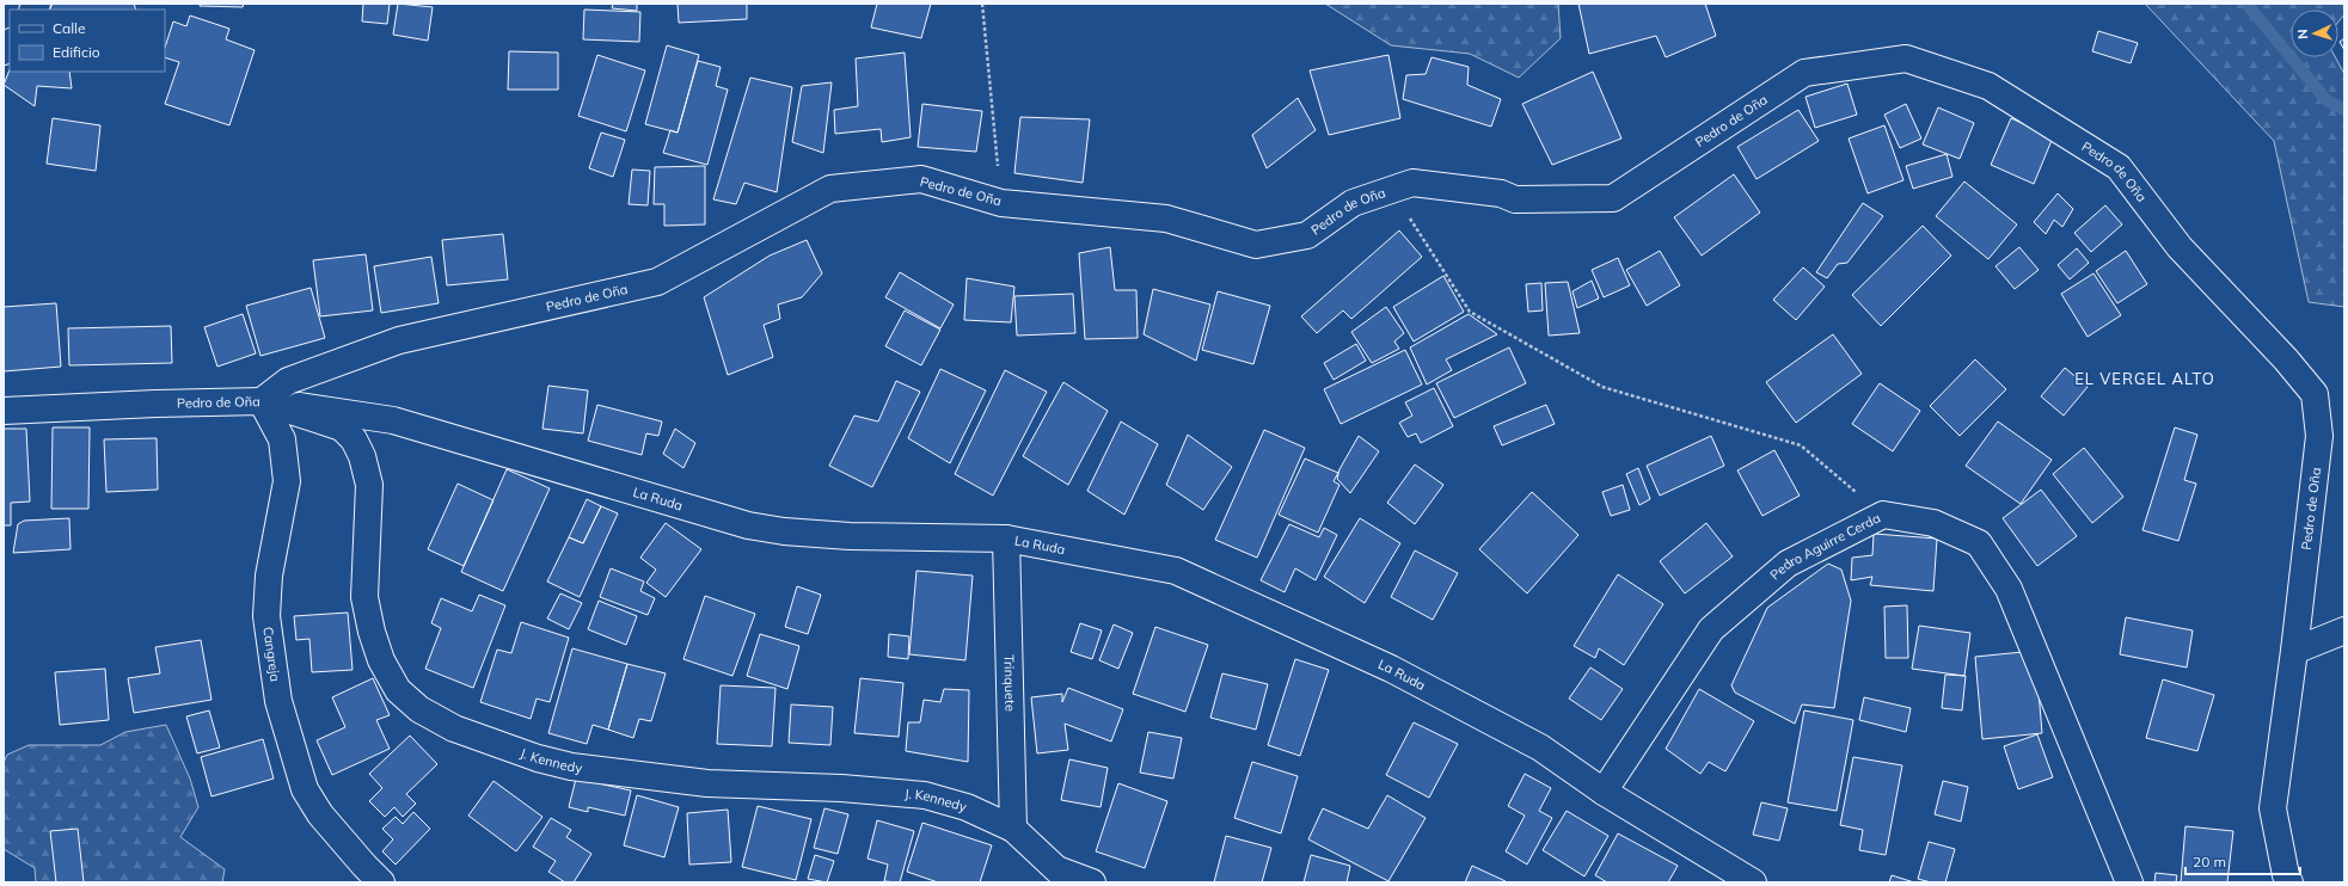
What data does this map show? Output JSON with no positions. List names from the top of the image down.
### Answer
{
  "streets": {
    "street": [
      "Pedro de Oña",
      "La Ruda",
      "Pedro Aguirre Cerda",
      "Cangreja",
      "Trinquete",
      "J. Kennedy"
    ]
  },
  "crossings": [
    ["Pedro de Oña", "La Ruda"],
    ["Pedro de Oña", "Cangreja"],
    ["Pedro de Oña", "J. Kennedy"],
    ["La Ruda", "Pedro Aguirre Cerda"],
    ["La Ruda", "Cangreja"],
    ["La Ruda", "Trinquete"],
    ["La Ruda", "J. Kennedy"],
    ["Cangreja", "J. Kennedy"],
    ["Trinquete", "J. Kennedy"]
  ],
  "districts": ["EL VERGEL ALTO"],
  "legend": ["Calle", "Edificio"],
  "scale_bar": "20 m",
  "north": "left"
}
